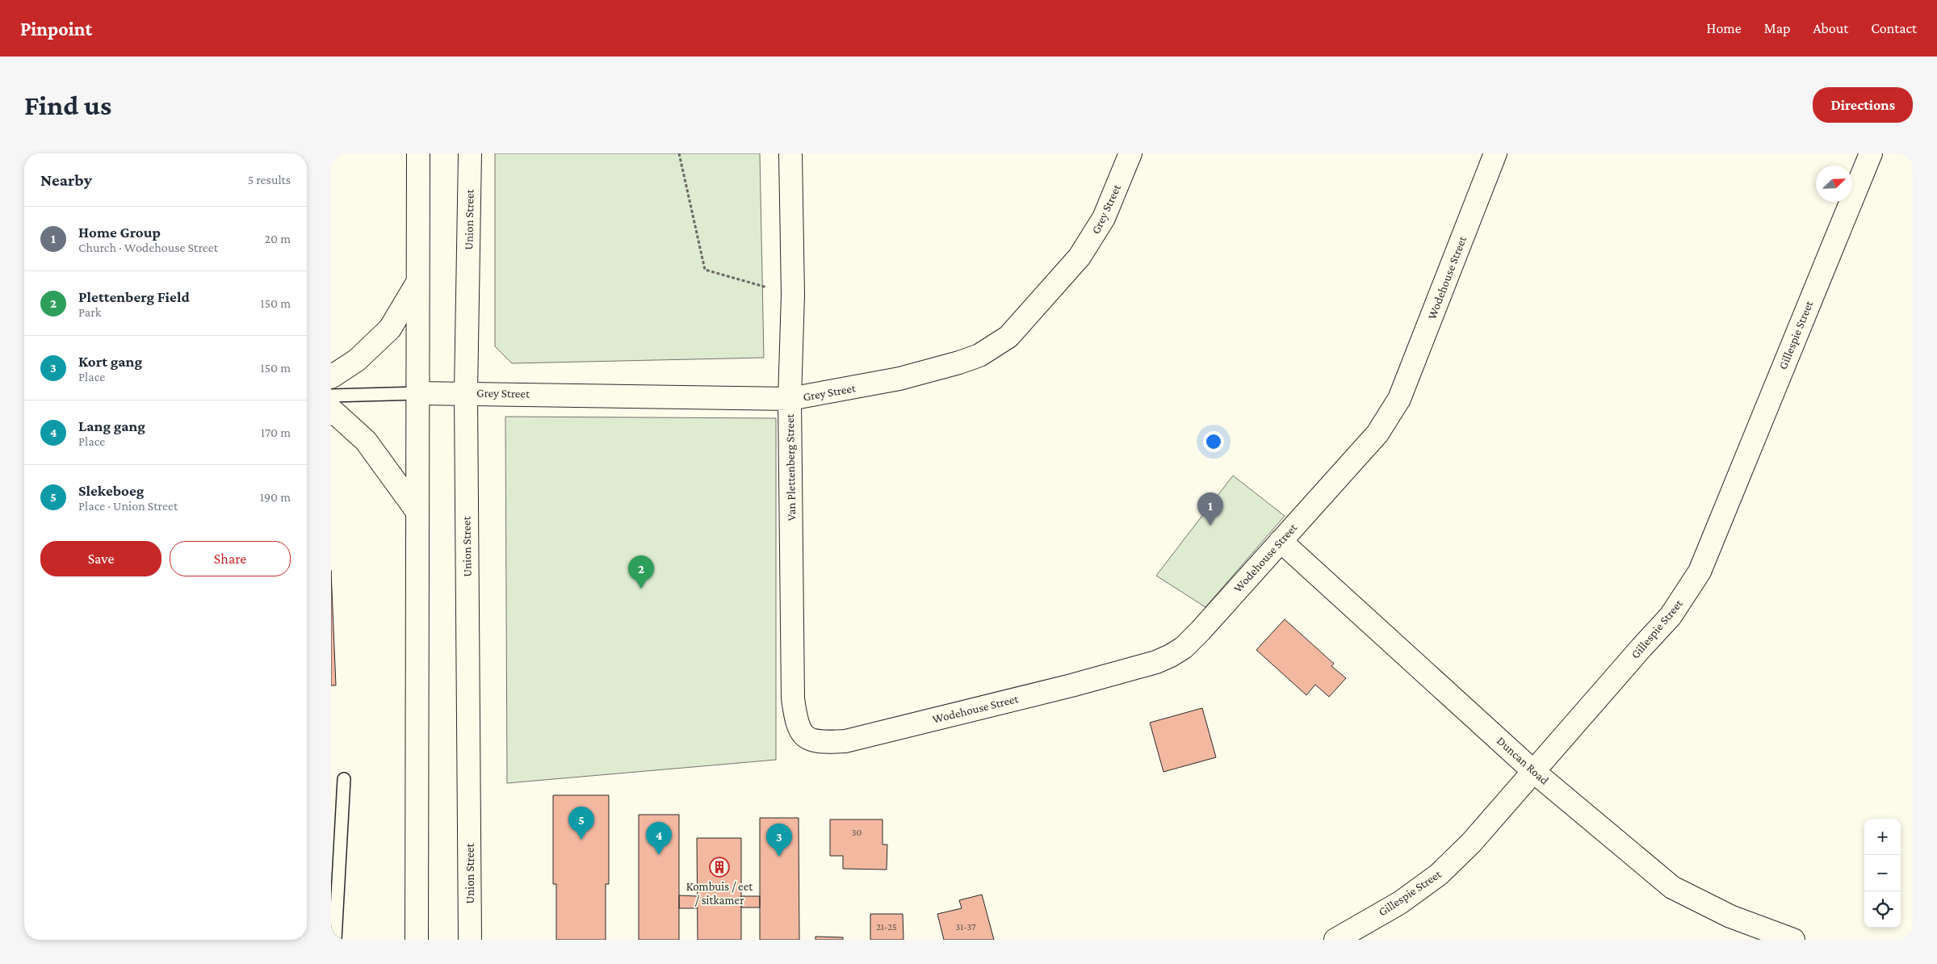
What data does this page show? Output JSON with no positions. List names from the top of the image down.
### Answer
{
  "streets": {
    "street": [
      "Grey Street",
      "Union Street",
      "Wodehouse Street",
      "Gillespie Street",
      "Van Plettenberg Street",
      "Duncan Road"
    ]
  },
  "crossings": [
    ["Grey Street", "Union Street"],
    ["Grey Street", "Van Plettenberg Street"],
    ["Wodehouse Street", "Van Plettenberg Street"],
    ["Wodehouse Street", "Duncan Road"],
    ["Gillespie Street", "Duncan Road"]
  ],
  "places": {
    "building": ["Kombuis / eet / sitkamer"]
  },
  "house_numbers": ["30", "21-25", "31-37"],
  "north": "top right",
  "page": {
    "header": "Pinpoint",
    "nav": [
      "Home",
      "Map",
      "About",
      "Contact"
    ],
    "buttons": [
      "Directions",
      ["Save", "Share"]
    ],
    "title": "Find us",
    "heading": ["Nearby", "5 results"],
    "list": [
      {
        "mark": "1",
        "name": "Home Group",
        "note": "Church · Wodehouse Street",
        "value": "20 m"
      },
      {
        "mark": "2",
        "name": "Plettenberg Field",
        "note": "Park",
        "value": "150 m"
      },
      {
        "mark": "3",
        "name": "Kort gang",
        "note": "Place",
        "value": "150 m"
      },
      {
        "mark": "4",
        "name": "Lang gang",
        "note": "Place",
        "value": "170 m"
      },
      {
        "mark": "5",
        "name": "Slekeboeg",
        "note": "Place · Union Street",
        "value": "190 m"
      }
    ],
    "pins": [
      "1",
      "2",
      "5",
      "4",
      "3"
    ],
    "map_buttons": ["+", "−"]
  }
}
